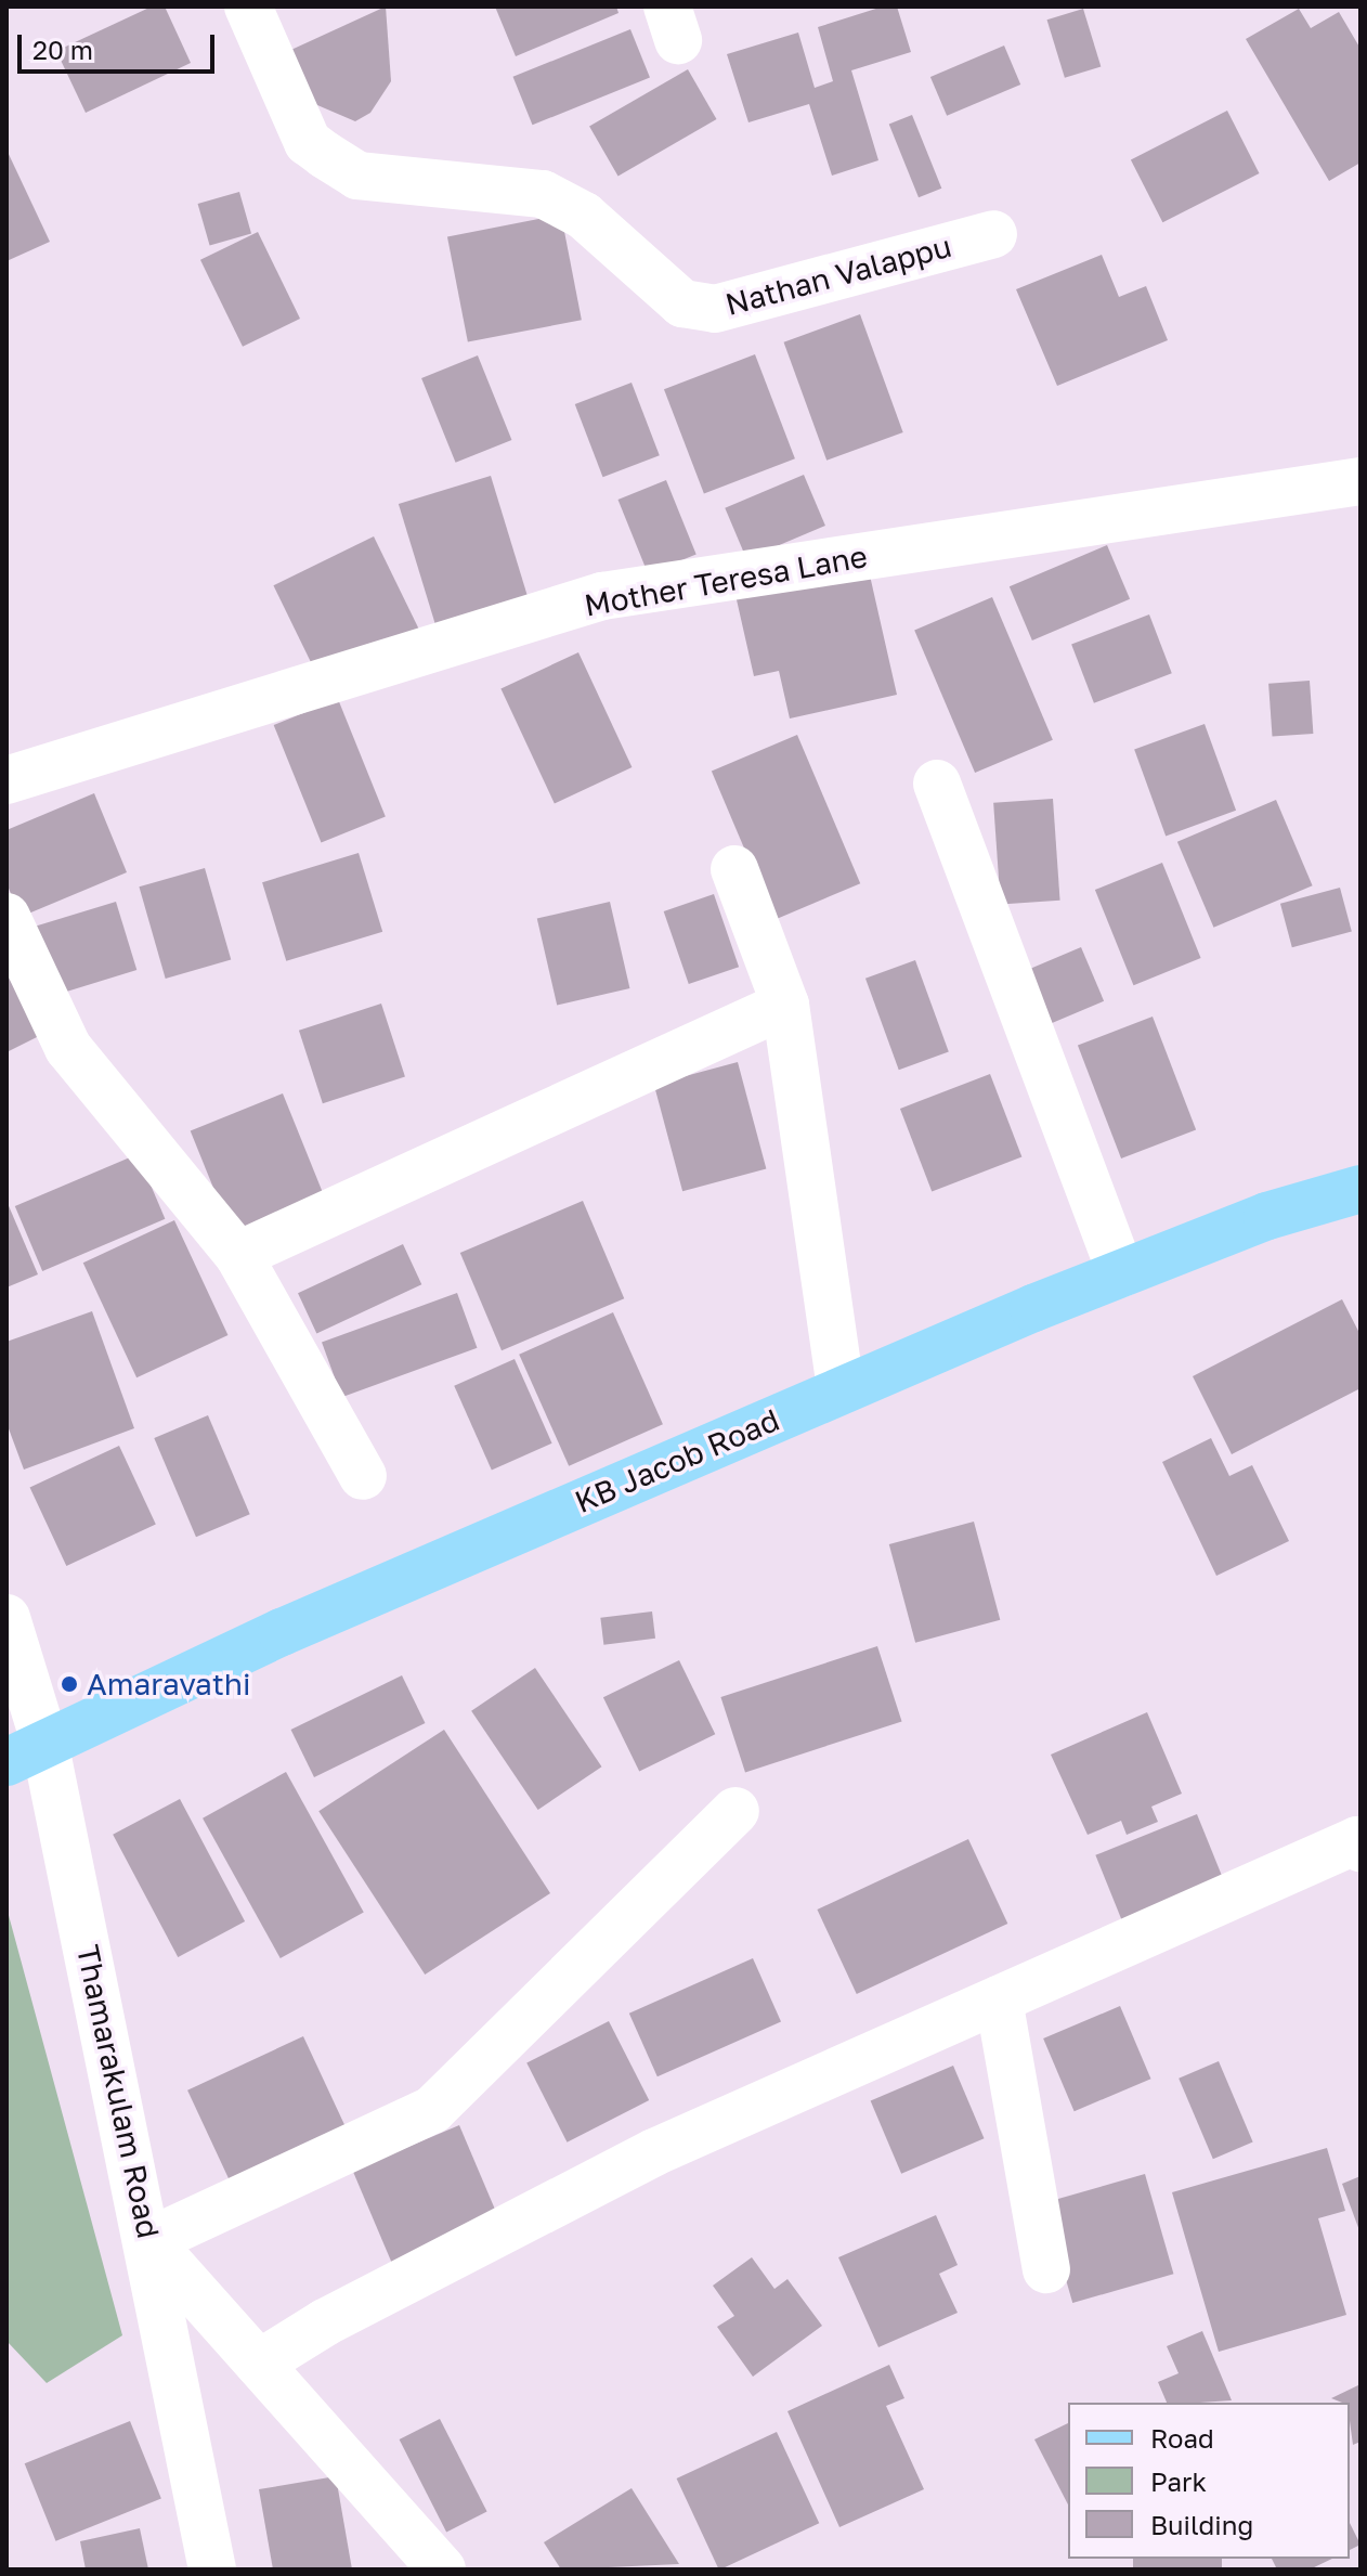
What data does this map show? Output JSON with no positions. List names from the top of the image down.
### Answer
{
  "streets": {
    "main road": ["KB Jacob Road"],
    "street": ["Nathan Valappu", "Mother Teresa Lane", "Thamarakulam Road"]
  },
  "crossings": [
    ["KB Jacob Road", "Thamarakulam Road"]
  ],
  "places": ["Amaravathi"],
  "legend": ["Road", "Park", "Building"],
  "scale_bar": "20 m"
}
